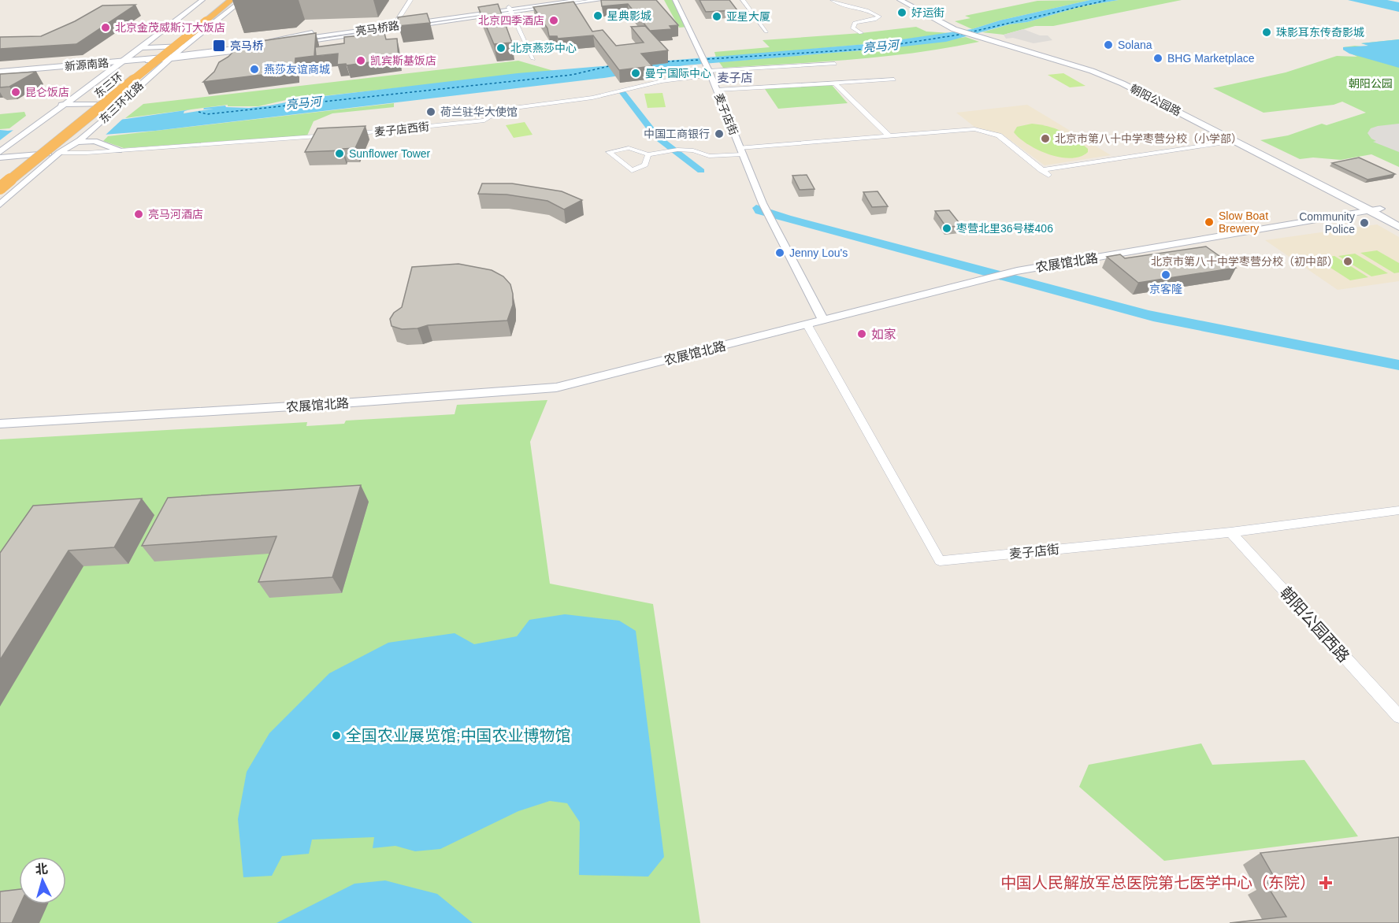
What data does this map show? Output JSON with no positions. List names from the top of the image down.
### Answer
{
  "streets": {
    "highway": ["东三环"],
    "main road": ["亮马桥路", "新源南路", "朝阳公园路"],
    "street": [
      "东三环北路",
      "麦子店街",
      "麦子店西街",
      "农展馆北路",
      "朝阳公园西路"
    ]
  },
  "crossings": [
    ["亮马桥路", "新源南路"],
    ["亮马桥路", "东三环北路"],
    ["新源南路", "东三环北路"],
    ["东三环", "东三环北路"],
    ["朝阳公园路", "农展馆北路"],
    ["麦子店街", "麦子店西街"],
    ["麦子店街", "农展馆北路"],
    ["麦子店街", "朝阳公园西路"]
  ],
  "districts": ["麦子店"],
  "water": ["亮马河"],
  "parks": ["朝阳公园"],
  "places": {
    "other": [
      "好运街",
      "星典影城",
      "亚星大厦",
      "北京四季酒店",
      "北京金茂威斯汀大饭店",
      "珠影耳东传奇影城",
      "Solana",
      "北京燕莎中心",
      "BHG Marketplace",
      "凯宾斯基饭店",
      "燕莎友谊商城",
      "曼宁国际中心",
      "昆仑饭店",
      "荷兰驻华大使馆",
      "中国工商银行",
      "北京市第八十中学枣营分校（小学部）",
      "Sunflower Tower",
      "亮马河酒店",
      "Slow Boat Brewery",
      "Community Police",
      "枣营北里36号楼406",
      "Jenny Lou's",
      "北京市第八十中学枣营分校（初中部）",
      "京客隆",
      "如家",
      "全国农业展览馆;中国农业博物馆"
    ],
    "transit": ["亮马桥"],
    "health": ["中国人民解放军总医院第七医学中心（东院）"]
  },
  "north": "top"
}
